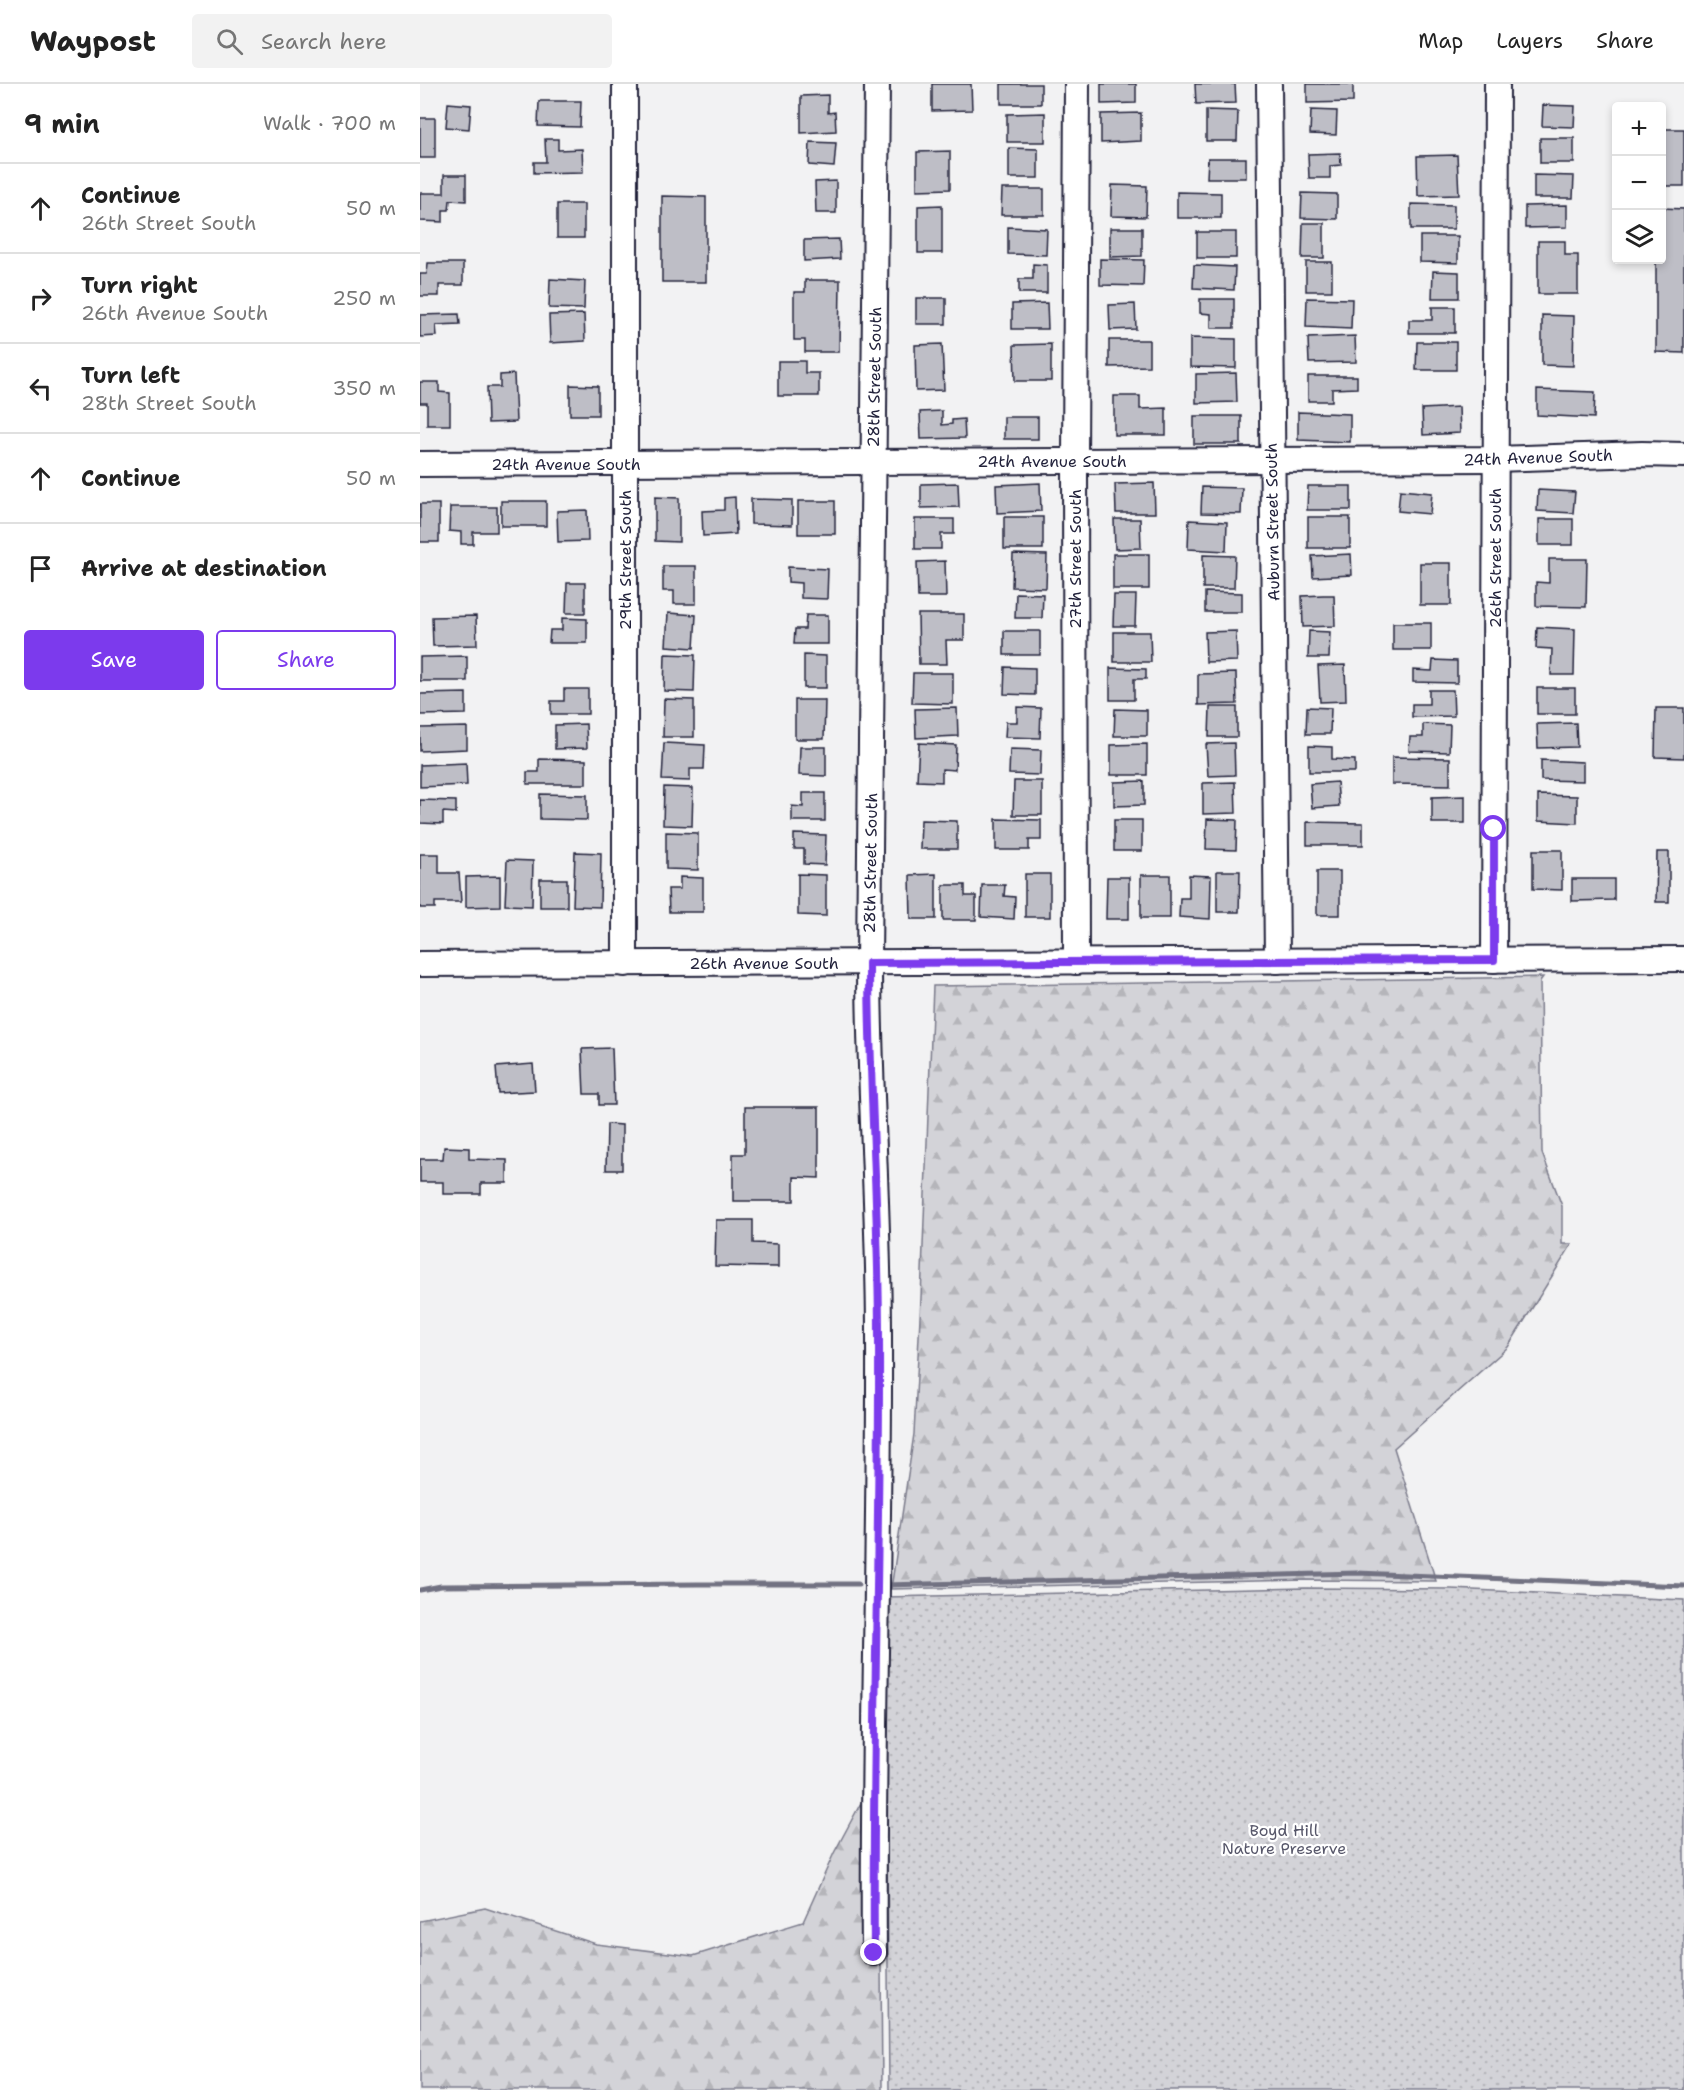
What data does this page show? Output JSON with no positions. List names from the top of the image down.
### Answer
{
  "streets": {
    "street": [
      "28th Street South",
      "24th Avenue South",
      "Auburn Street South",
      "26th Street South",
      "27th Street South",
      "29th Street South",
      "26th Avenue South"
    ]
  },
  "crossings": [
    ["28th Street South", "24th Avenue South"],
    ["28th Street South", "26th Avenue South"],
    ["24th Avenue South", "Auburn Street South"],
    ["24th Avenue South", "26th Street South"],
    ["24th Avenue South", "27th Street South"],
    ["24th Avenue South", "29th Street South"],
    ["Auburn Street South", "26th Avenue South"],
    ["26th Street South", "26th Avenue South"],
    ["27th Street South", "26th Avenue South"],
    ["29th Street South", "26th Avenue South"]
  ],
  "parks": ["Boyd Hill Nature Preserve"],
  "page": {
    "header": "Waypost",
    "search": "Search here",
    "nav": ["Map", "Layers", "Share"],
    "heading": ["9 min", "Walk · 700 m"],
    "map_buttons": ["+", "−"],
    "list": [
      ["Continue", "26th Street South", "50 m"],
      ["Turn right", "26th Avenue South", "250 m"],
      ["Turn left", "28th Street South", "350 m"],
      ["Continue", "50 m"],
      "Arrive at destination"
    ],
    "buttons": ["Save", "Share"]
  }
}
